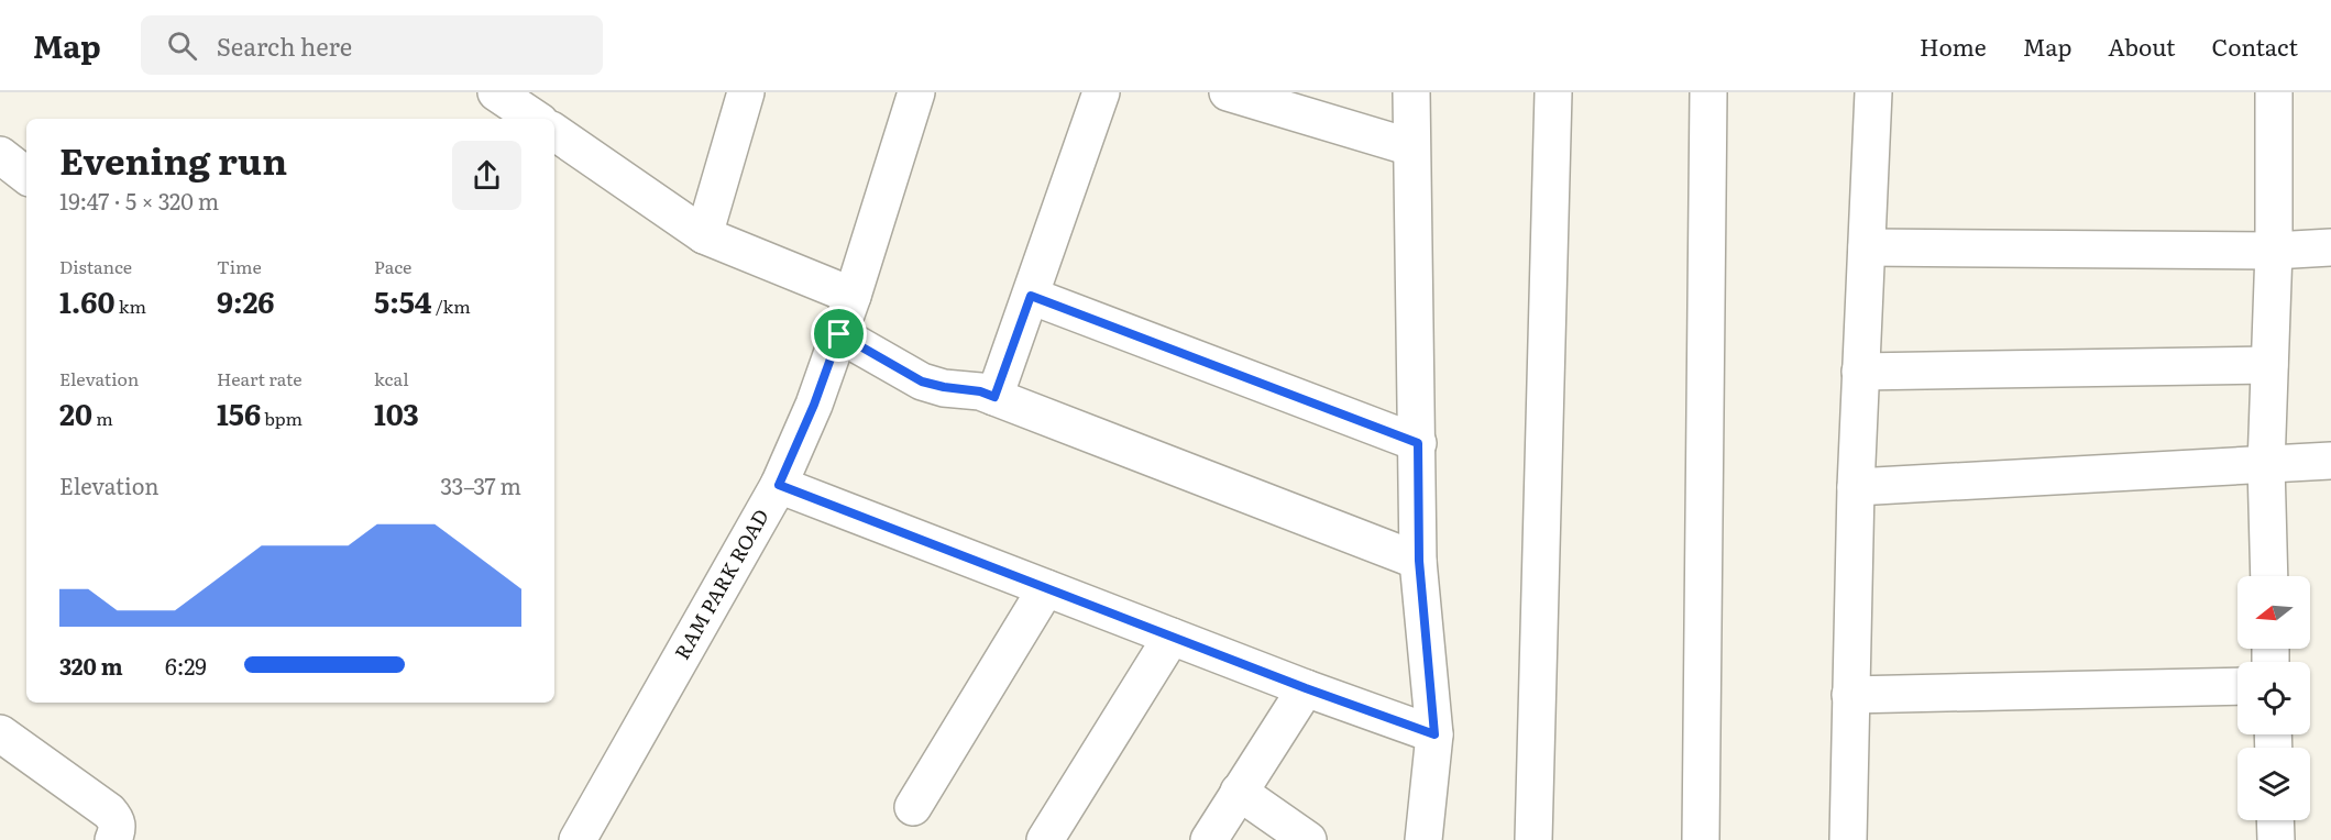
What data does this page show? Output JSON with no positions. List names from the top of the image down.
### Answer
{
  "streets": {
    "street": ["RAM PARK ROAD"]
  },
  "north": "left",
  "page": {
    "header": "Map",
    "search": "Search here",
    "nav": [
      "Home",
      "Map",
      "About",
      "Contact"
    ],
    "heading": ["Evening run", "19:47 · 5 × 320 m"],
    "stats": [
      ["Distance", "1.60 km"],
      ["Time", "9:26"],
      ["Pace", "5:54 /km"],
      ["Elevation", "20 m"],
      ["Heart rate", "156 bpm"],
      ["kcal", "103"]
    ],
    "chart": ["Elevation", "33–37 m"],
    "list": [
      {
        "name": "320 m",
        "note": "6:29"
      }
    ]
  }
}
